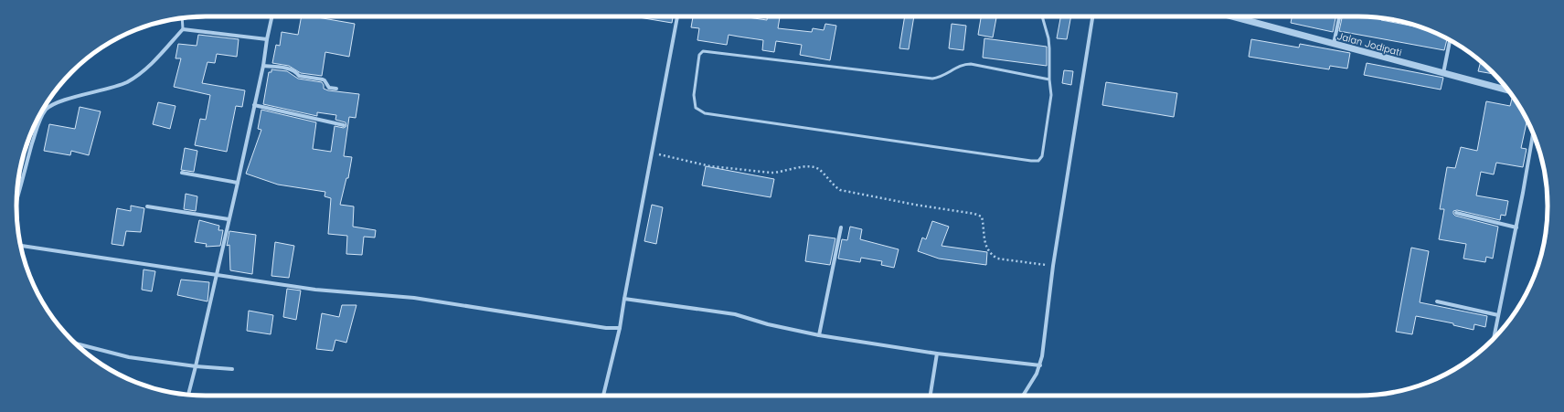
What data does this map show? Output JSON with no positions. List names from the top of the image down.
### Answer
{
  "streets": {
    "street": ["Jalan Jodipati"]
  }
}
